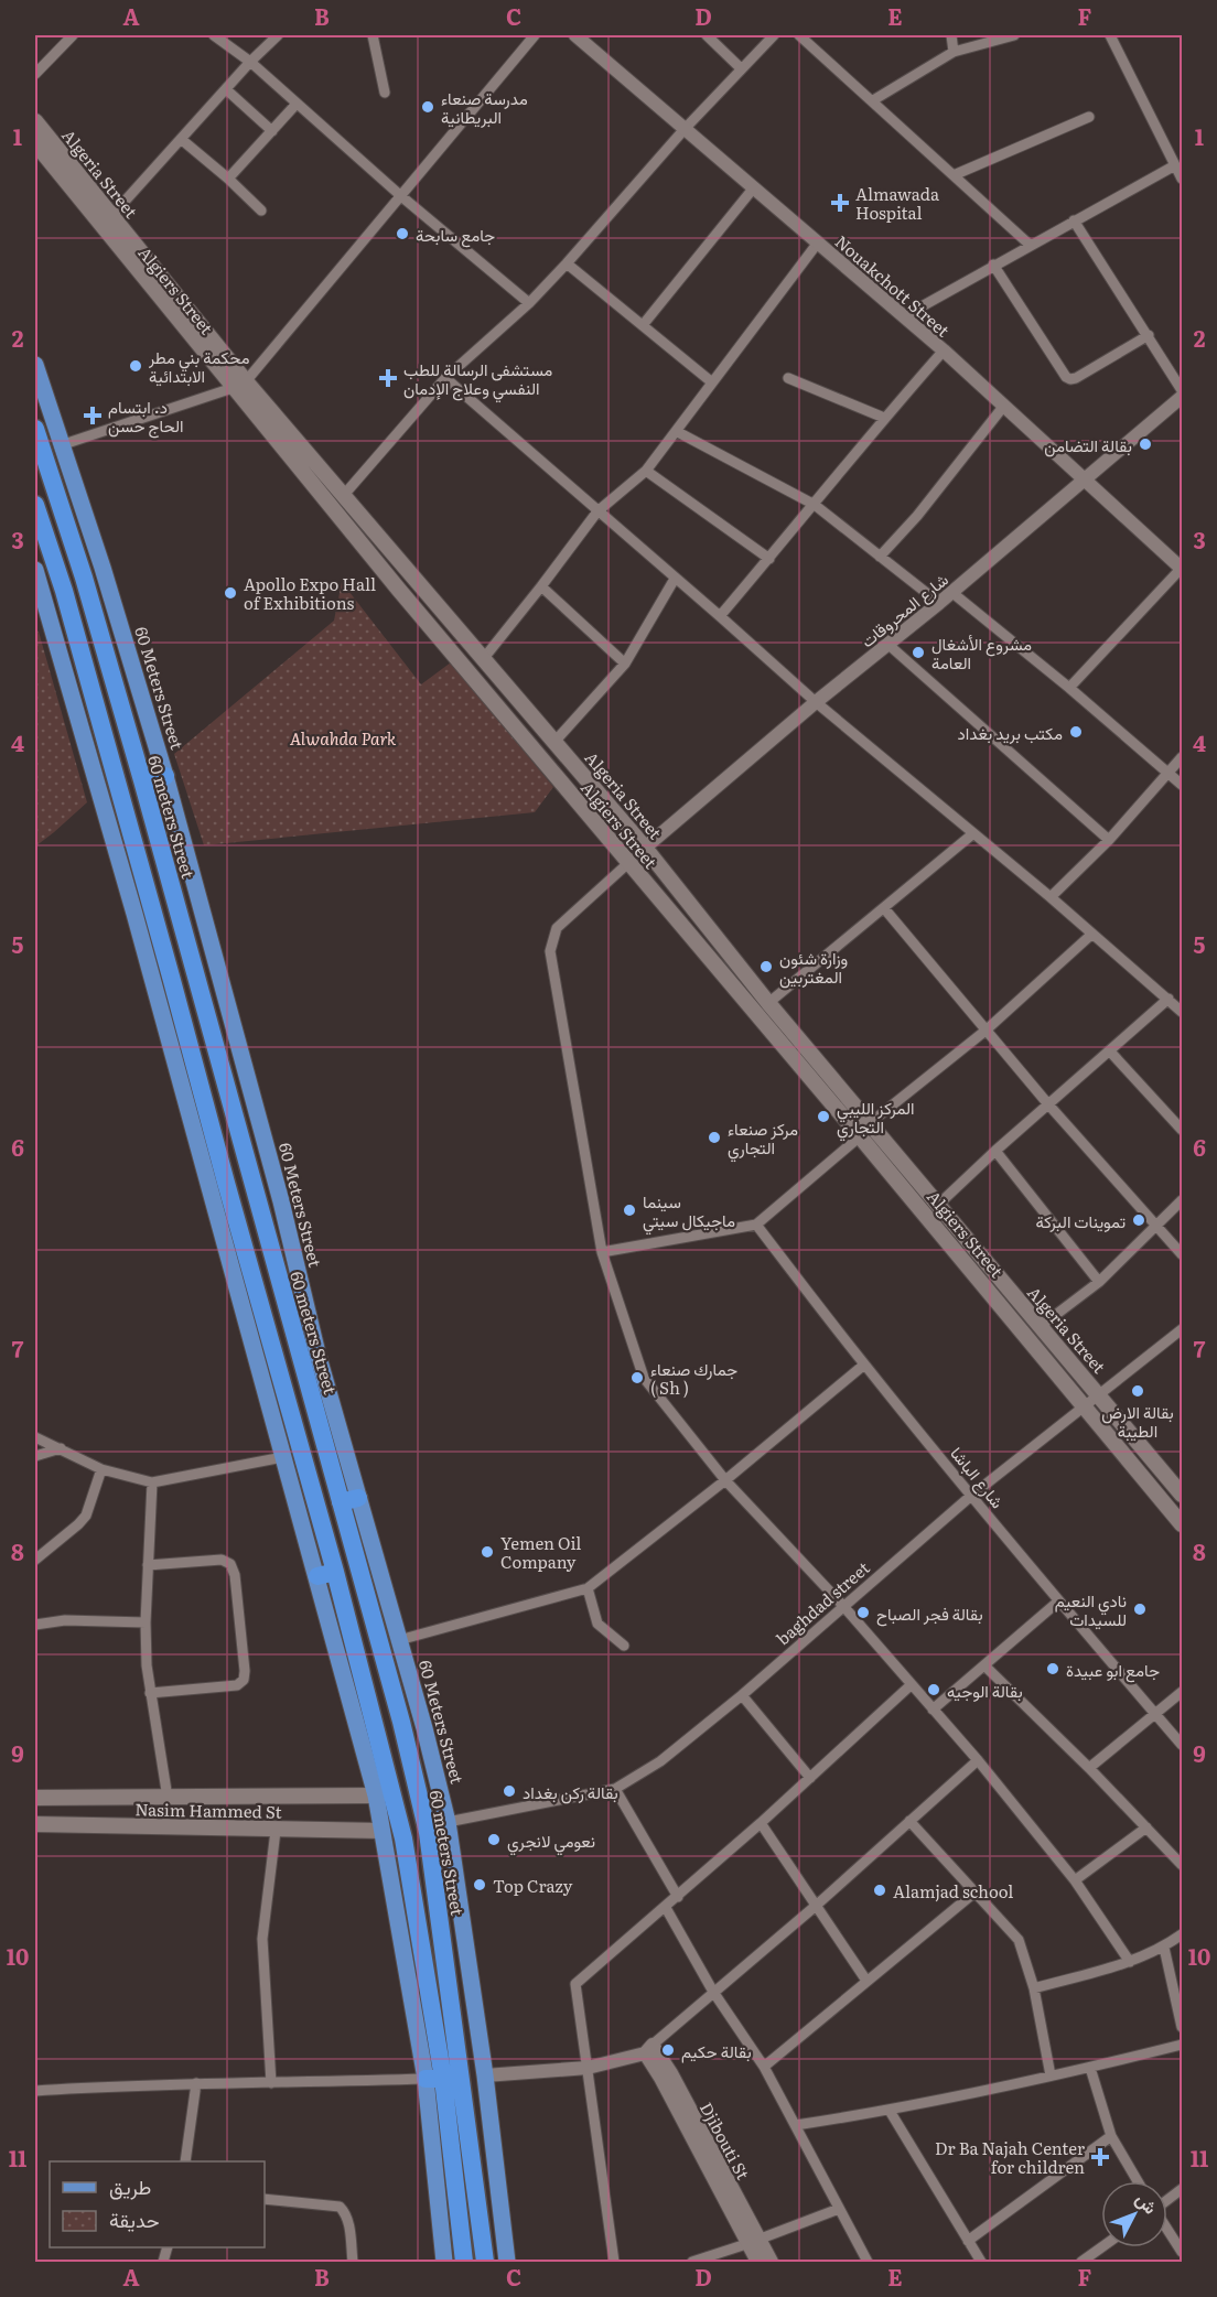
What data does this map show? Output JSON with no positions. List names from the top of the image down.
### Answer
{
  "streets": {
    "highway": ["60 meters Street"],
    "main road": [
      "Algeria Street",
      "Algiers Street",
      "60 Meters Street",
      "Nasim Hammed St"
    ],
    "street": [
      "Nouakchott Street",
      "شارع المحروقات",
      "شارع الباشا",
      "baghdad street",
      "Djibouti St"
    ]
  },
  "crossings": [
    ["Algeria Street", "Algiers Street"],
    ["Algeria Street", "شارع المحروقات"],
    ["Algeria Street", "baghdad street"],
    ["Nouakchott Street", "شارع المحروقات"],
    ["Algiers Street", "baghdad street"],
    ["60 Meters Street", "60 meters Street"],
    ["60 Meters Street", "baghdad street"],
    ["شارع الباشا", "baghdad street"]
  ],
  "parks": ["Alwahda Park"],
  "places": {
    "other": [
      "مدرسة صنعاء البريطانية",
      "جامع سابحة",
      "محكمة بني مطر الابتدائية",
      "بقالة التضامن",
      "Apollo Expo Hall of Exhibitions",
      "مشروع الأشغال العامة",
      "مكتب بريد بغداد",
      "وزارة شئون المغتربين",
      "المركز الليبي التجاري",
      "مركز صنعاء التجاري",
      "سينما ماجيكال سيتي",
      "تموينات البركة",
      "جمارك صنعاء ( Sh )",
      "بقالة الارض الطيبة",
      "Yemen Oil Company",
      "نادي النعيم للسيدات",
      "بقالة فجر الصباح",
      "جامع ابو عبيدة",
      "بقالة الوجيه",
      "بقالة ركن بغداد",
      "نعومي لانجري",
      "Top Crazy",
      "Alamjad school",
      "بقالة حكيم"
    ],
    "health": [
      "Almawada Hospital",
      "مستشفى الرسالة للطب النفسي وعلاج الإدمان",
      "د. ابتسام الحاج حسن",
      "Dr Ba Najah Center for children"
    ]
  },
  "legend": ["طريق", "حديقة"],
  "north": "top right",
  "grid": {
    "columns": [
      "A",
      "B",
      "C",
      "D",
      "E",
      "F"
    ],
    "rows": [
      "1",
      "2",
      "3",
      "4",
      "5",
      "6",
      "7",
      "8",
      "9",
      "10",
      "11"
    ]
  }
}
